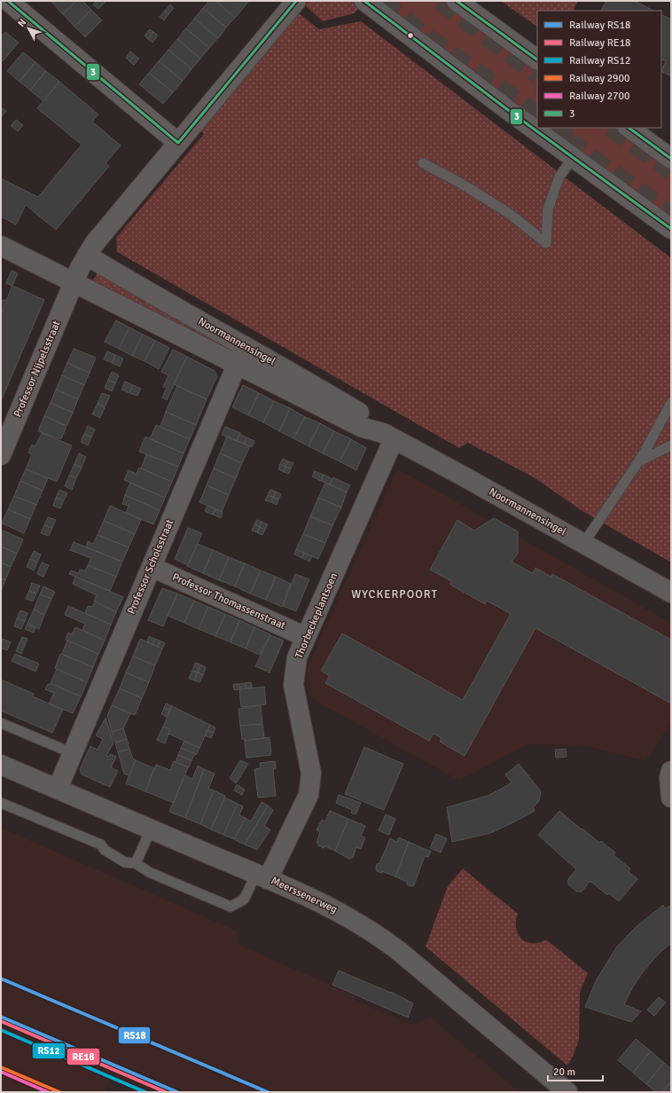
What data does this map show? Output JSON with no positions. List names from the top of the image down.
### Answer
{
  "streets": {
    "street": [
      "Noormannensingel",
      "Professor Nijpelsstraat",
      "Professor Scholsstraat",
      "Professor Thomassenstraat",
      "Thorbeckeplantsoen",
      "Meerssenerweg"
    ]
  },
  "crossings": [
    ["Noormannensingel", "Professor Nijpelsstraat"],
    ["Noormannensingel", "Professor Scholsstraat"],
    ["Noormannensingel", "Thorbeckeplantsoen"],
    ["Professor Scholsstraat", "Professor Thomassenstraat"],
    ["Professor Scholsstraat", "Meerssenerweg"],
    ["Professor Thomassenstraat", "Thorbeckeplantsoen"],
    ["Thorbeckeplantsoen", "Meerssenerweg"]
  ],
  "districts": ["WYCKERPOORT"],
  "lines": [
    "transit line 3",
    "rail line RS18",
    "rail line RE18",
    "rail line RS12",
    "rail line 2900",
    "rail line 2700"
  ],
  "legend": [
    "Railway RS18",
    "Railway RE18",
    "Railway RS12",
    "Railway 2900",
    "Railway 2700",
    "3"
  ],
  "scale_bar": "20 m",
  "north": "top left"
}
